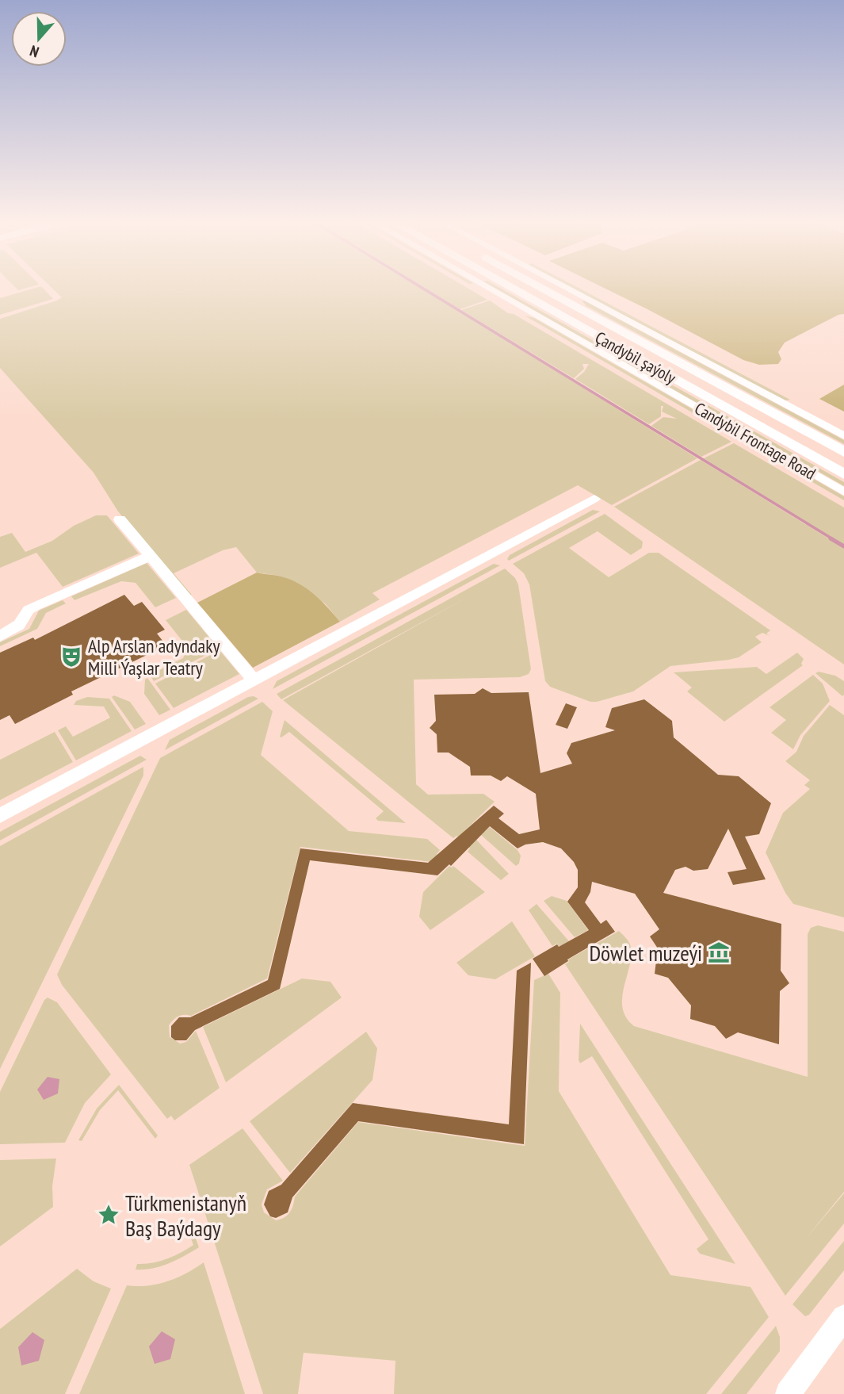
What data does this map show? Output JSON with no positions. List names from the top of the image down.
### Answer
{
  "streets": {
    "main road": ["Çandybil şaýoly"],
    "street": ["Candybil Frontage Road"]
  },
  "places": {
    "theatre": ["Alp Arslan adyndaky Milli Ýaşlar Teatry"],
    "museum": ["Döwlet muzeýi"],
    "place": ["Türkmenistanyň Baş Baýdagy"]
  },
  "north": "bottom"
}
